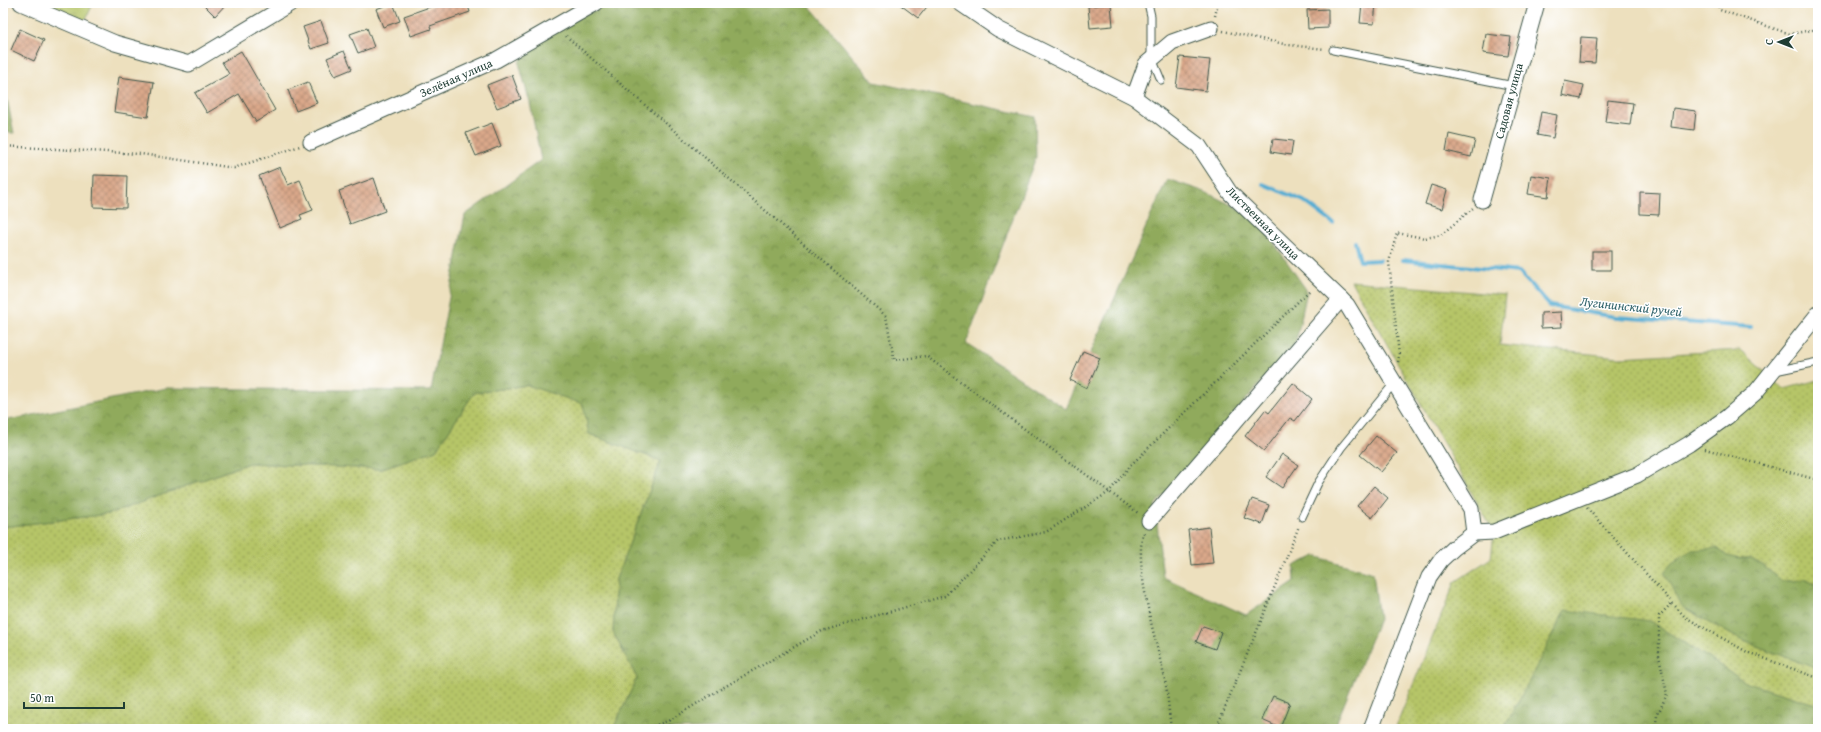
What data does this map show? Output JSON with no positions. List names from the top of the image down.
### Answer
{
  "streets": {
    "street": ["Зелёная улица", "Садовая улица", "Лиственная улица"]
  },
  "water": ["Лугининский ручей"],
  "scale_bar": "50 m",
  "north": "left"
}
